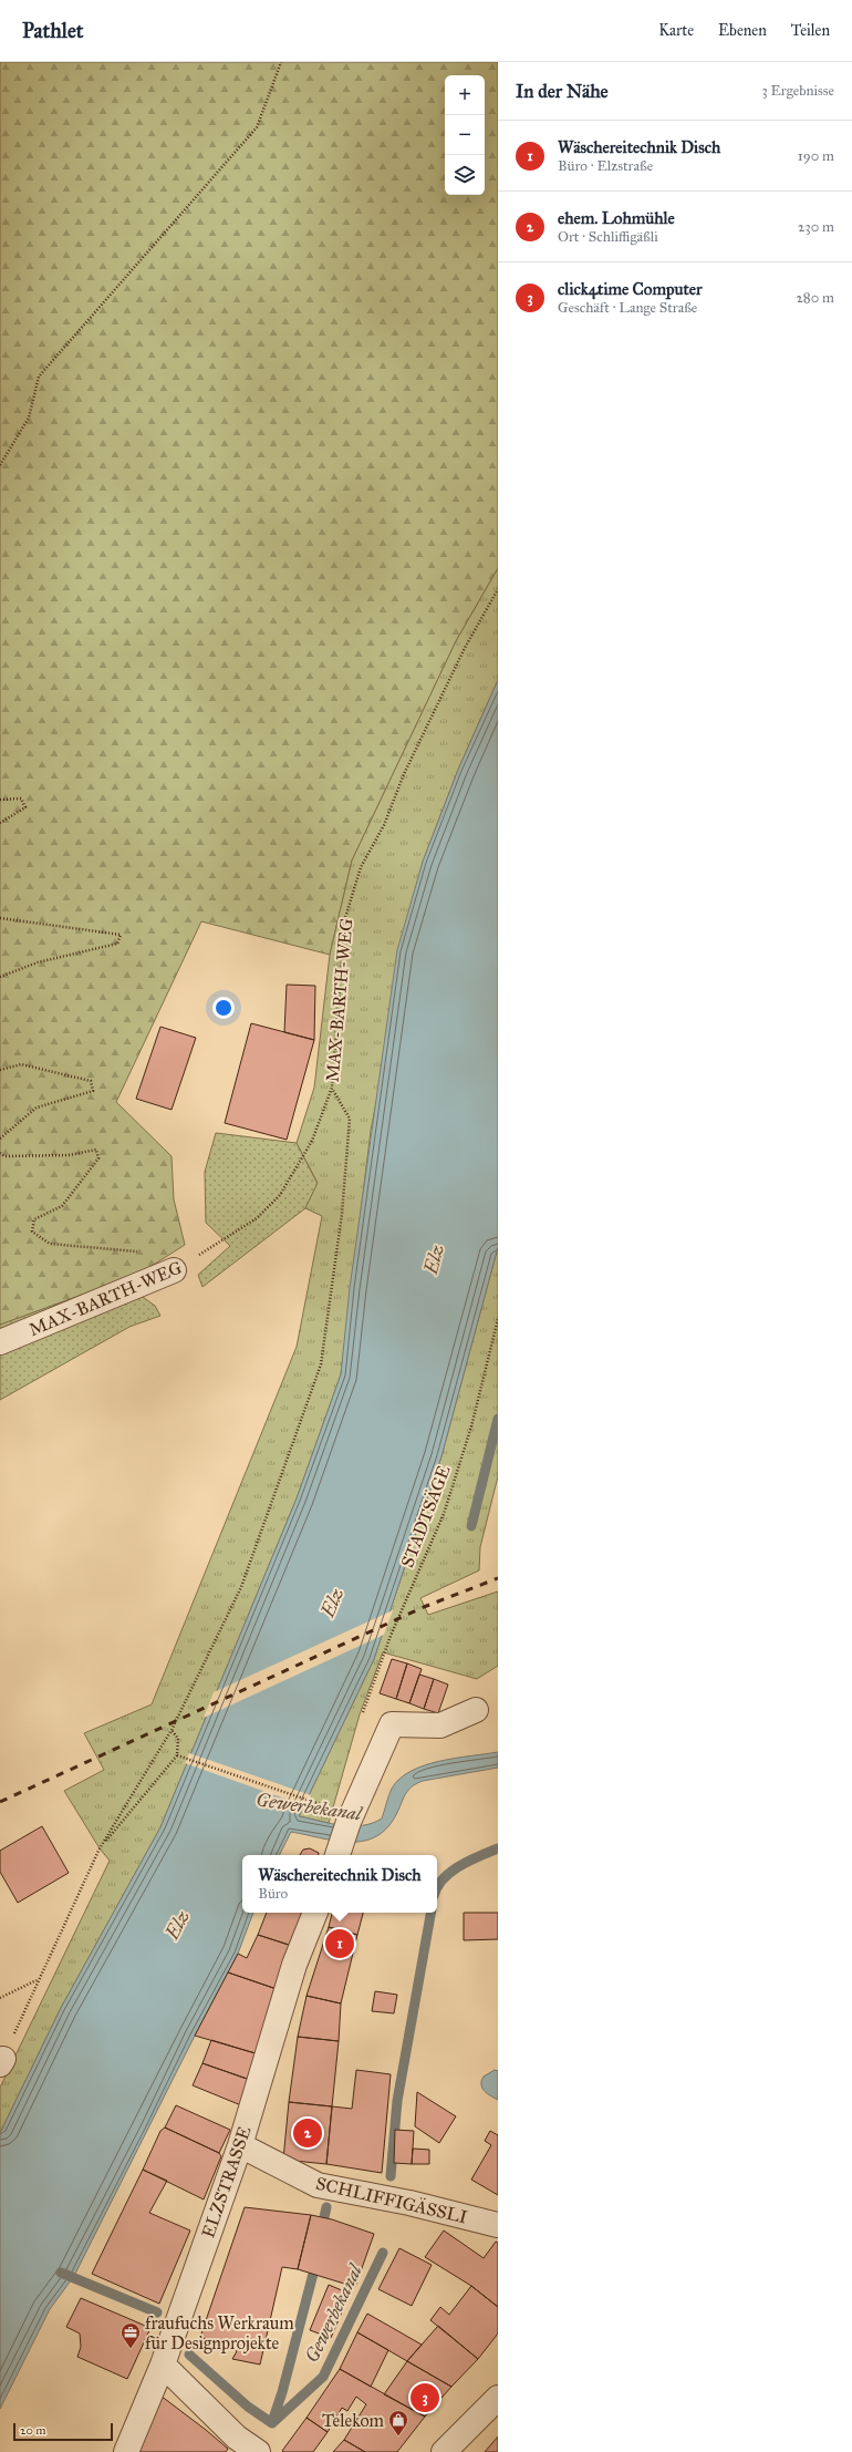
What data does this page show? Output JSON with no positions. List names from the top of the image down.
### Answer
{
  "streets": {
    "street": ["MAX-BARTH-WEG", "ELZSTRASSE", "SCHLIFFIGÄSSLI"],
    "path": ["STADTSÄGE"]
  },
  "crossings": [
    ["ELZSTRASSE", "SCHLIFFIGÄSSLI"]
  ],
  "water": ["Elz", "Gewerbekanal"],
  "places": {
    "office": ["fraufuchs Werkraum für Designprojekte"],
    "shop": ["Telekom"]
  },
  "scale_bar": "20 m",
  "page": {
    "header": "Pathlet",
    "nav": ["Karte", "Ebenen", "Teilen"],
    "heading": ["In der Nähe", "3 Ergebnisse"],
    "map_buttons": ["+", "−"],
    "list": [
      {
        "mark": "1",
        "name": "Wäschereitechnik Disch",
        "note": "Büro · Elzstraße",
        "value": "190 m"
      },
      {
        "mark": "2",
        "name": "ehem. Lohmühle",
        "note": "Ort · Schliffigäßli",
        "value": "230 m"
      },
      {
        "mark": "3",
        "name": "click4time Computer",
        "note": "Geschäft · Lange Straße",
        "value": "280 m"
      }
    ],
    "popup": ["Wäschereitechnik Disch", "Büro"],
    "pins": ["1", "2", "3"],
    "scale": "20 m"
  }
}
